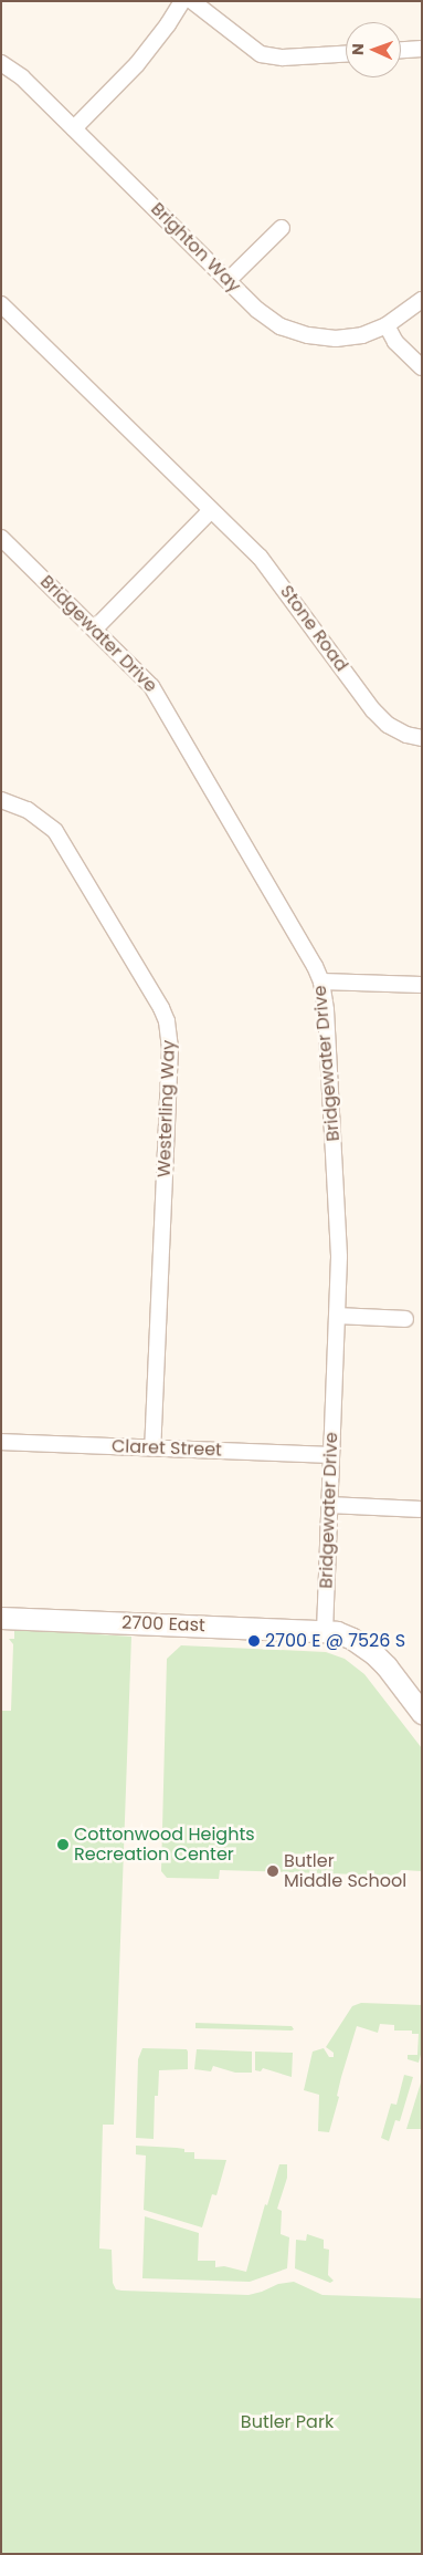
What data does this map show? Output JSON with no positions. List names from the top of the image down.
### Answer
{
  "streets": {
    "street": [
      "Brighton Way",
      "Stone Road",
      "Bridgewater Drive",
      "Westerling Way",
      "Claret Street",
      "2700 East"
    ]
  },
  "crossings": [
    ["Bridgewater Drive", "Claret Street"],
    ["Bridgewater Drive", "2700 East"],
    ["Westerling Way", "Claret Street"]
  ],
  "parks": ["Butler Park"],
  "places": ["2700 E @ 7526 S", "Cottonwood Heights Recreation Center", "Butler Middle School"],
  "north": "left"
}
